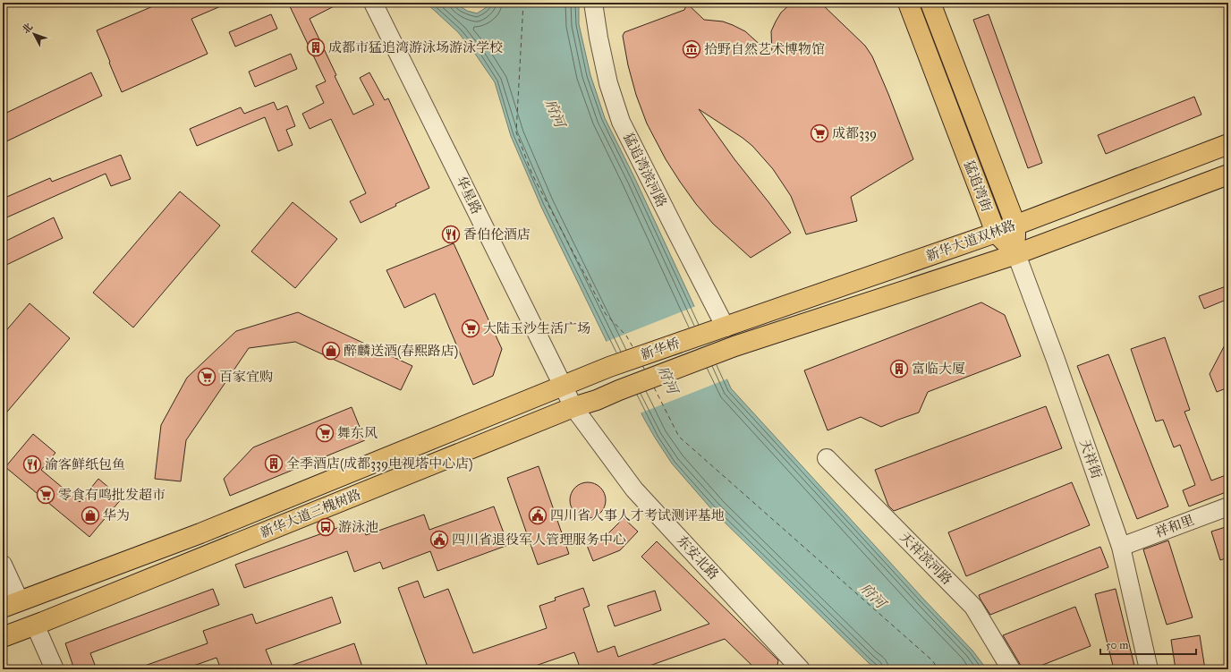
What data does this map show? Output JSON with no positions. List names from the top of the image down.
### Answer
{
  "streets": {
    "main road": [
      "猛追湾街",
      "新华大道双林路",
      "新华桥",
      "新华大道三槐树路"
    ],
    "street": [
      "猛追湾滨河路",
      "华星路",
      "天祥街",
      "祥和里",
      "东安北路",
      "天祥滨河路"
    ]
  },
  "crossings": [
    ["猛追湾滨河路", "新华大道双林路"],
    ["猛追湾滨河路", "新华桥"],
    ["猛追湾街", "新华大道双林路"],
    ["猛追湾街", "天祥街"],
    ["华星路", "新华大道三槐树路"],
    ["华星路", "东安北路"],
    ["新华大道双林路", "新华桥"],
    ["新华大道双林路", "天祥街"],
    ["新华桥", "新华大道三槐树路"],
    ["天祥街", "祥和里"],
    ["新华大道三槐树路", "东安北路"]
  ],
  "water": ["府河"],
  "places": {
    "building": ["成都市猛追湾游泳场游泳学校", "富临大厦", "全季酒店(成都339电视塔中心店)"],
    "museum": ["拾野自然艺术博物馆"],
    "supermarket": [
      "成都339",
      "大陆玉沙生活广场",
      "百家宜购",
      "舞东风",
      "零食有鸣批发超市"
    ],
    "restaurant": ["香伯伦酒店", "渝客鲜纸包鱼"],
    "shop": ["醉麟送酒(春熙路店)", "华为"],
    "public building": ["四川省人事人才考试测评基地", "四川省退役军人管理服务中心"],
    "bus stop": ["游泳池"]
  },
  "scale_bar": "50 m",
  "north": "top left"
}
